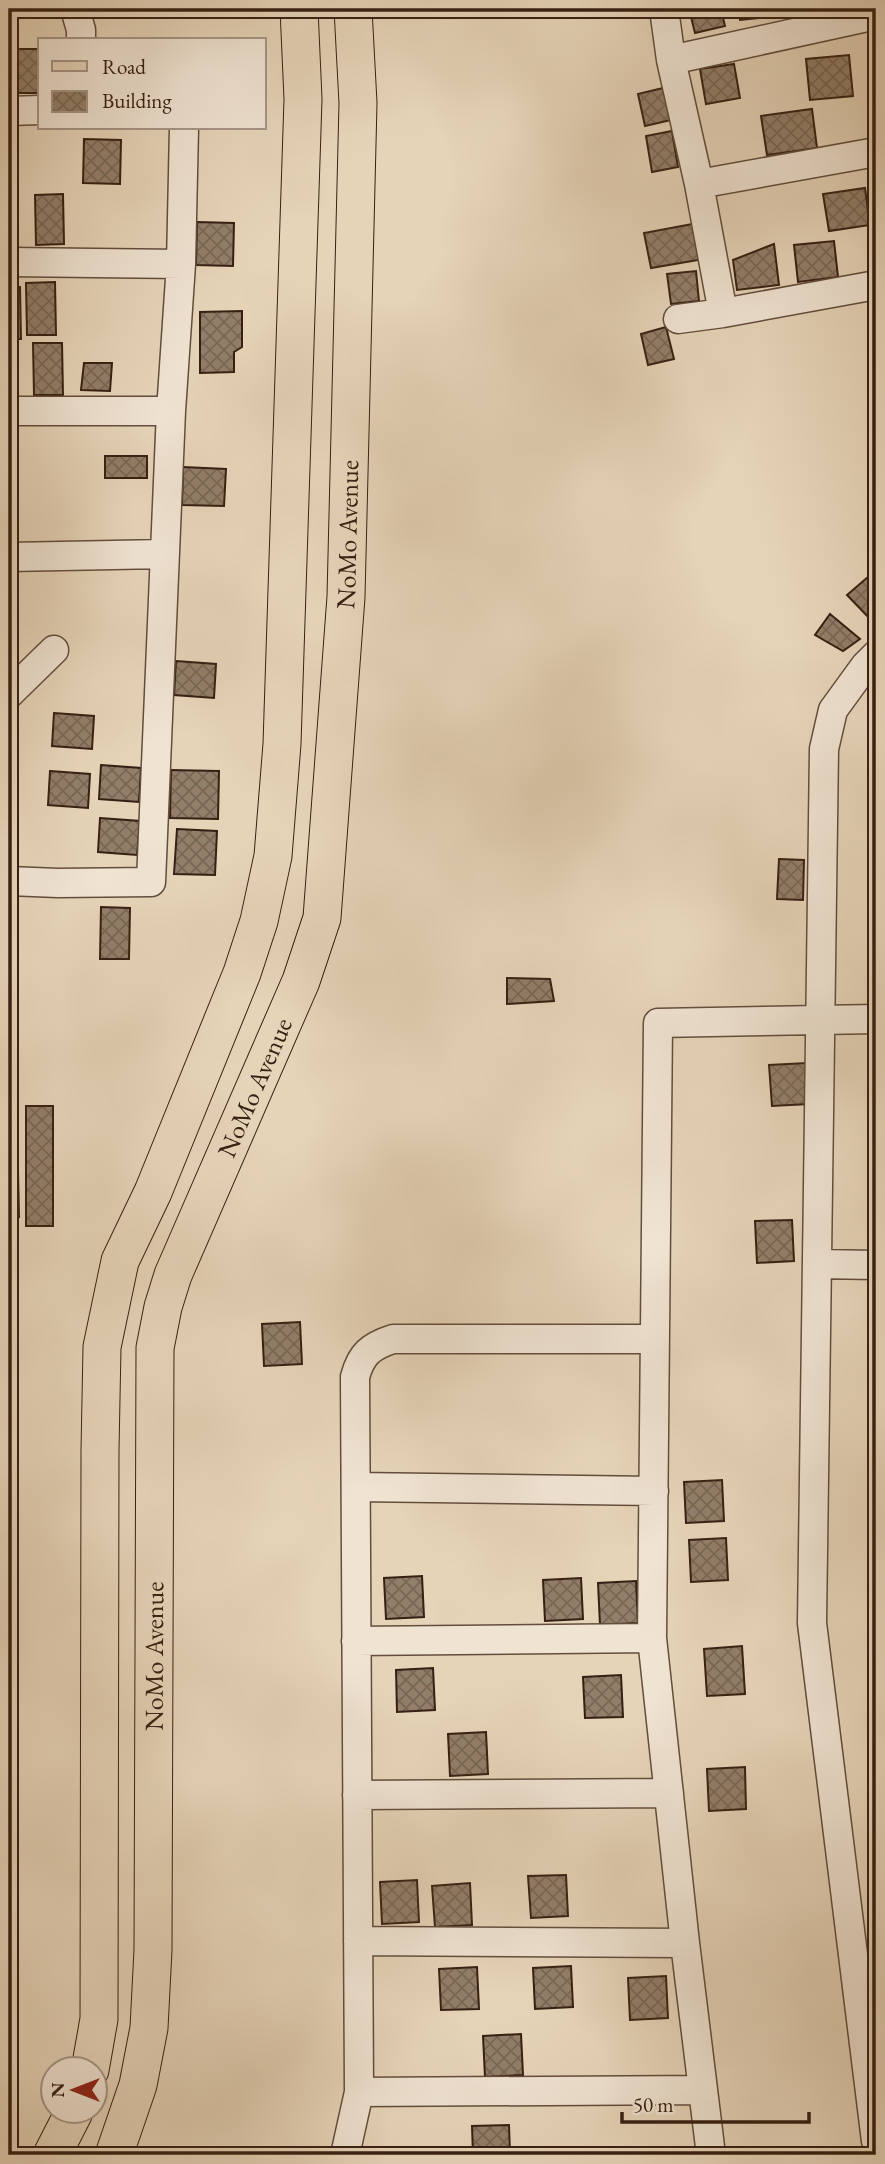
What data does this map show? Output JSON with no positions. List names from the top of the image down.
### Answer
{
  "streets": {
    "main road": ["NoMo Avenue"]
  },
  "legend": ["Road", "Building"],
  "scale_bar": "50 m",
  "north": "left"
}
